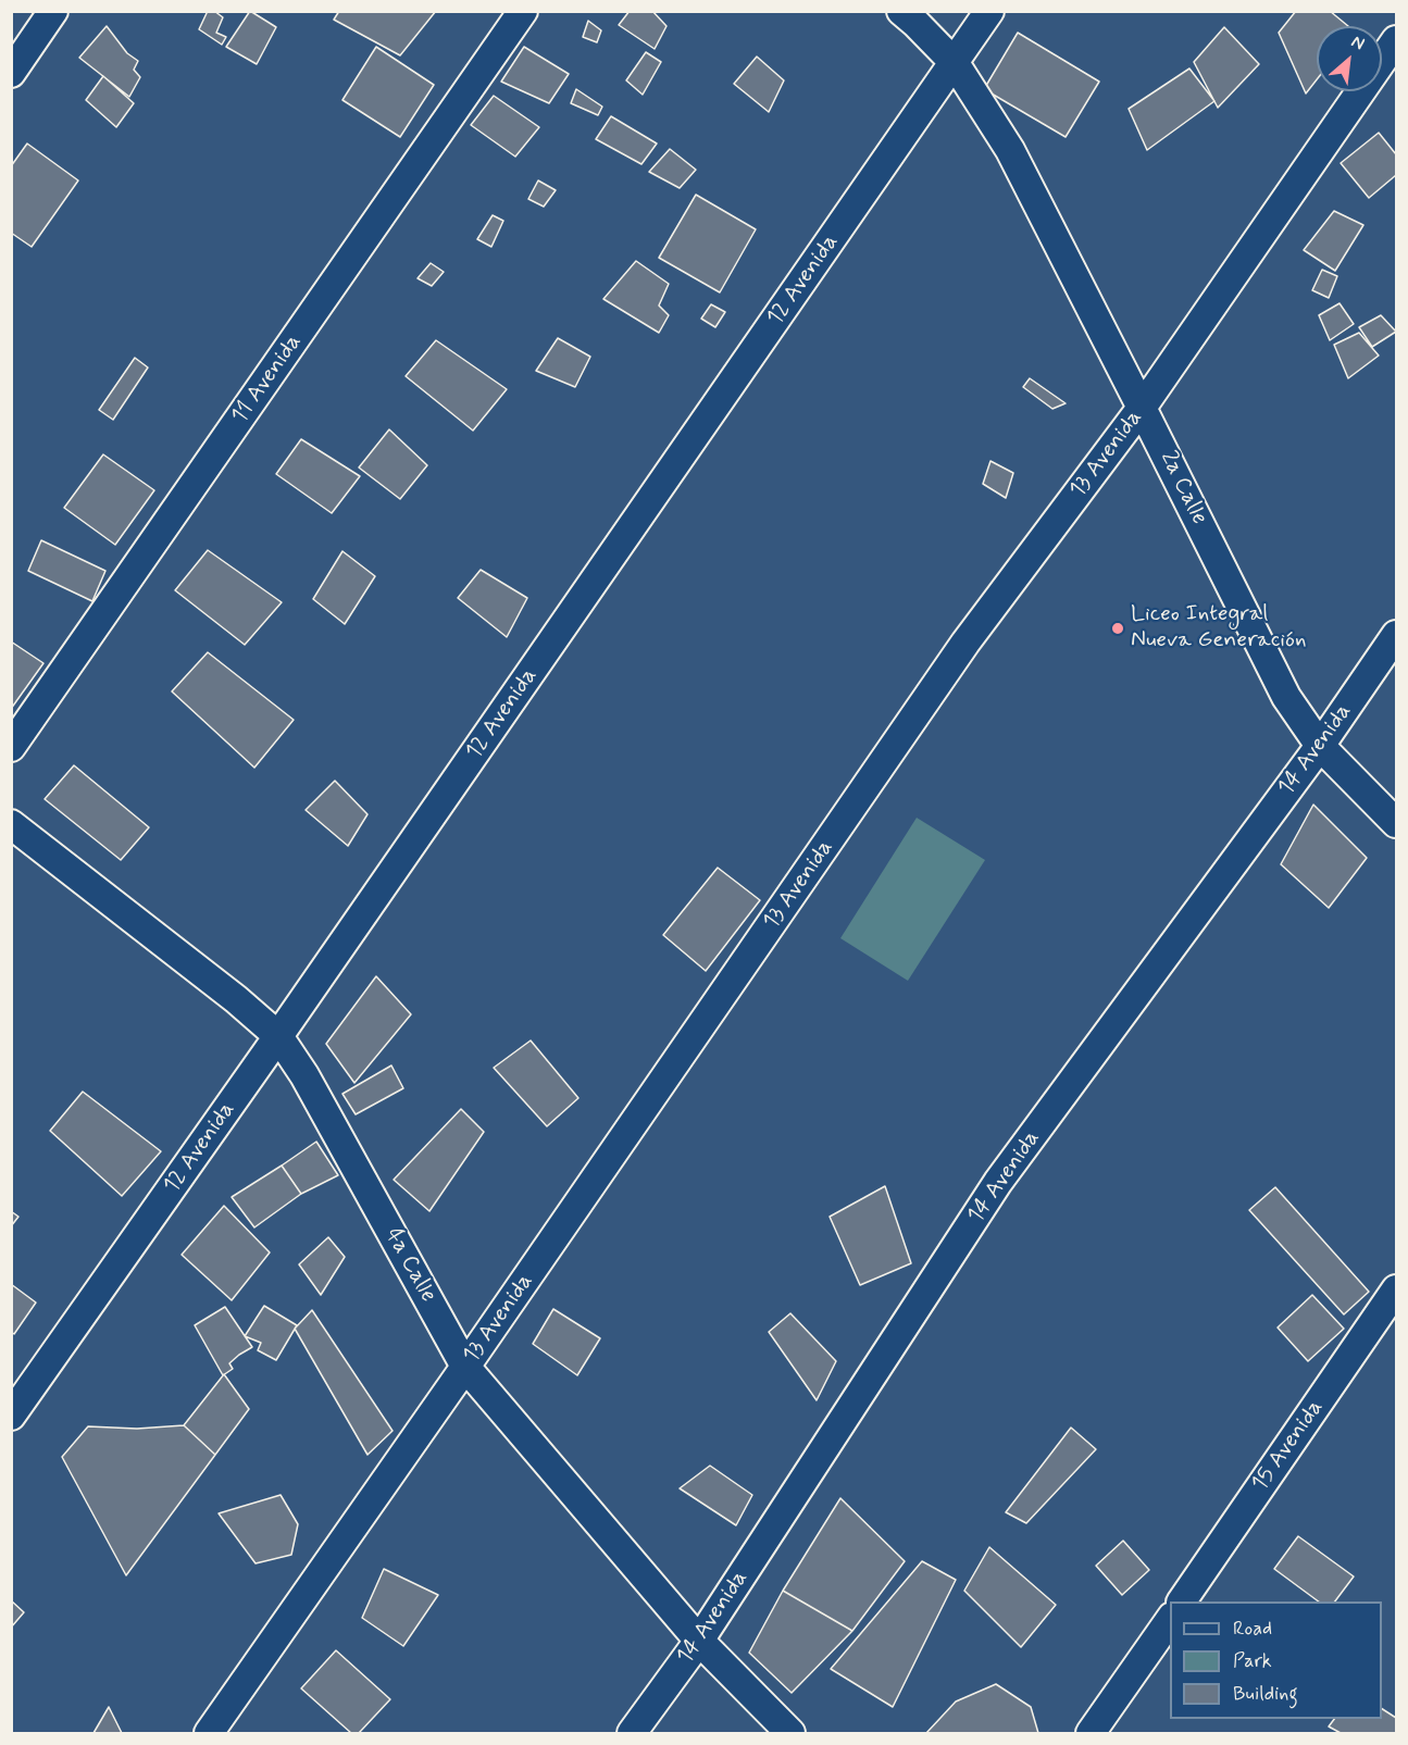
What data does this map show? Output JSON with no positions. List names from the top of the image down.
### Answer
{
  "streets": {
    "street": [
      "12 Avenida",
      "11 Avenida",
      "13 Avenida",
      "2a Calle",
      "14 Avenida",
      "4a Calle",
      "15 Avenida"
    ]
  },
  "crossings": [
    ["12 Avenida", "2a Calle"],
    ["12 Avenida", "4a Calle"],
    ["13 Avenida", "2a Calle"],
    ["13 Avenida", "4a Calle"],
    ["2a Calle", "14 Avenida"],
    ["14 Avenida", "4a Calle"]
  ],
  "places": ["Liceo Integral Nueva Generación"],
  "legend": ["Road", "Park", "Building"],
  "north": "top right"
}
